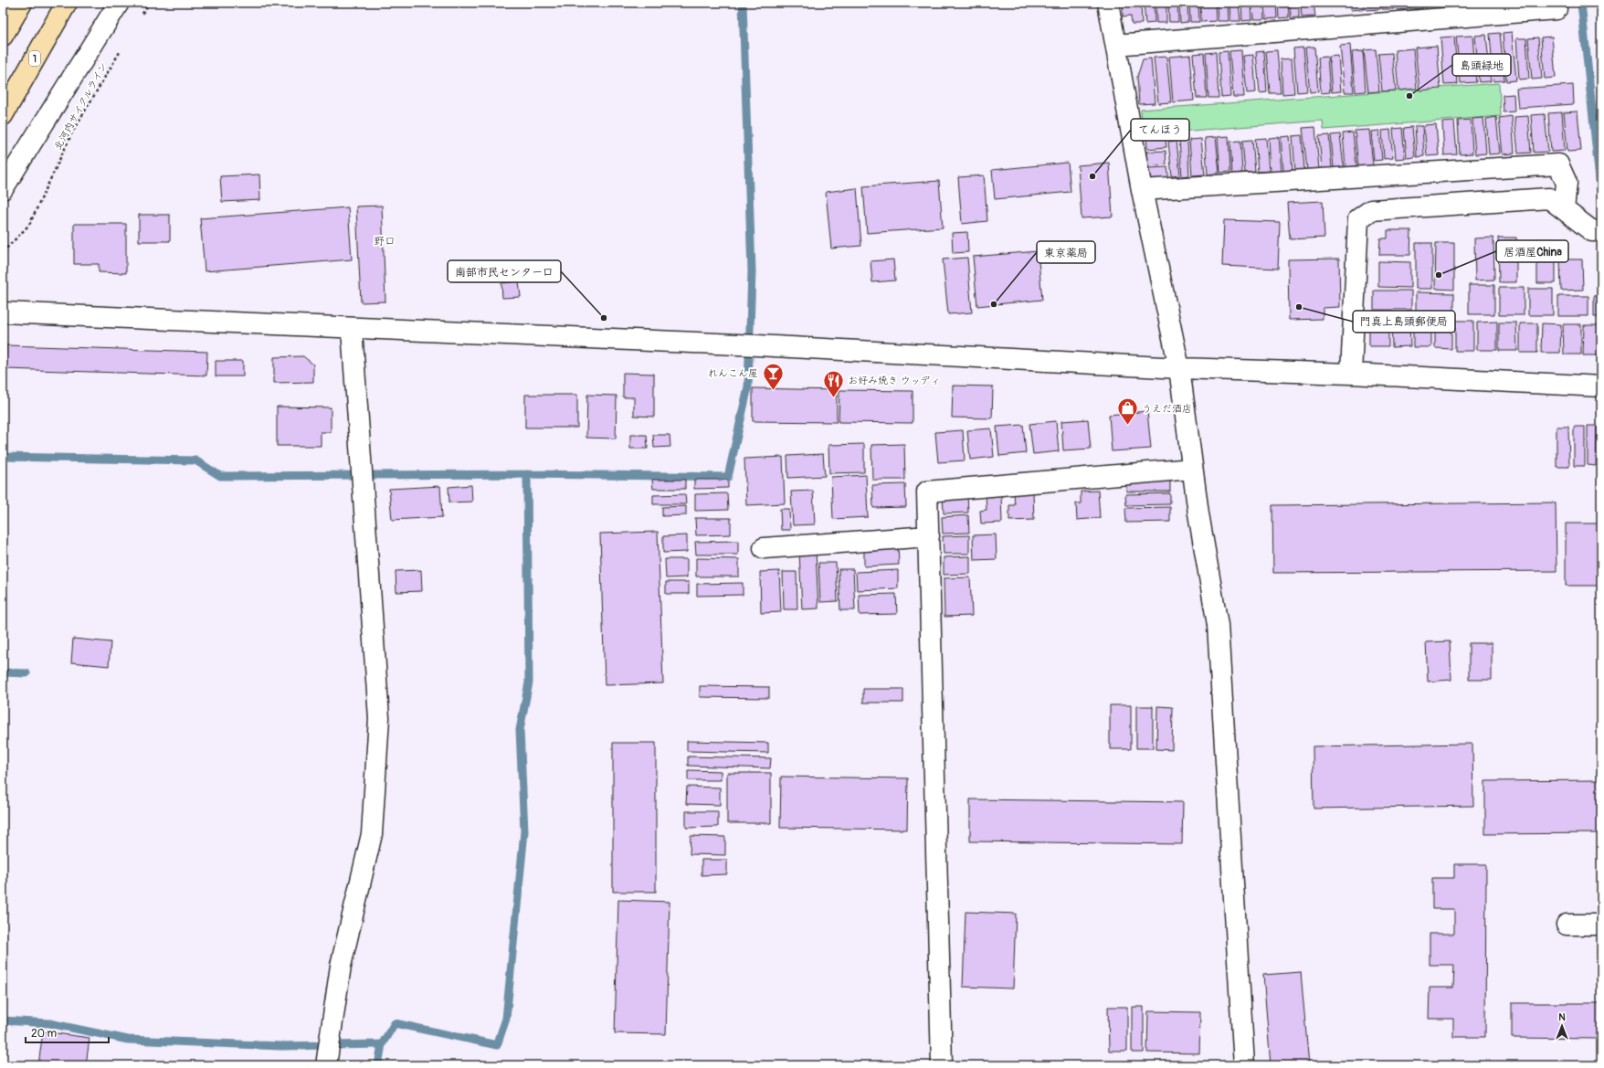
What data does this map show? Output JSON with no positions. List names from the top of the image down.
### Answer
{
  "streets": {
    "highway": ["1"],
    "path": ["北河内サイクルライン"]
  },
  "districts": ["野口"],
  "places": {
    "other": [
      "島頭緑地",
      "てんほう",
      "居酒屋China",
      "東京薬局",
      "門真上島頭郵便局",
      "南部市民センター口"
    ],
    "bar": ["れんこん屋"],
    "restaurant": ["お好み焼き ウッディ"],
    "shop": ["うえだ酒店"]
  },
  "scale_bar": "20 m",
  "north": "top"
}
